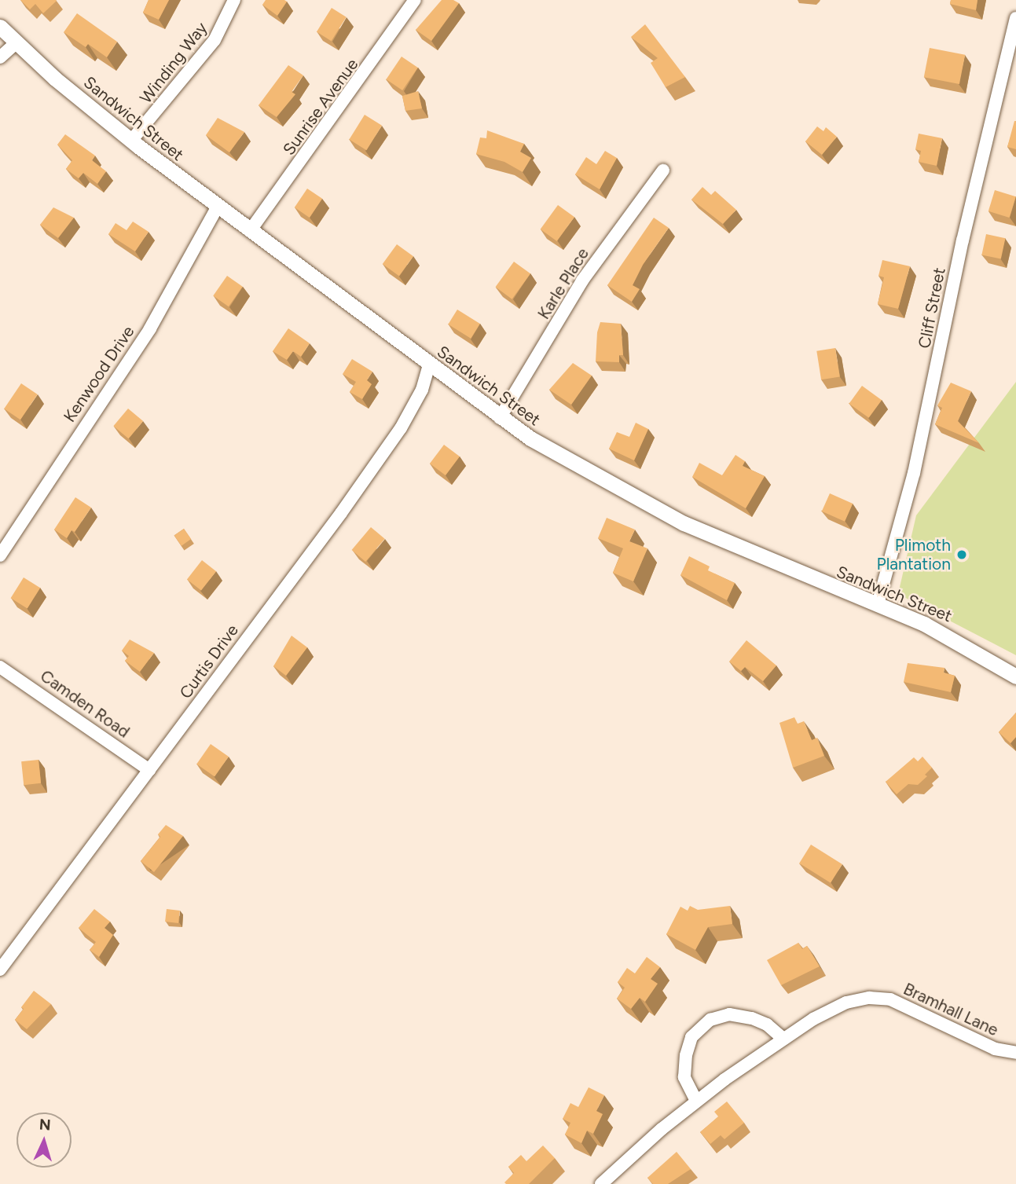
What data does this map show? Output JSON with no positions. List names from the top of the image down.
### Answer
{
  "streets": {
    "street": [
      "Winding Way",
      "Sunrise Avenue",
      "Sandwich Street",
      "Karle Place",
      "Cliff Street",
      "Kenwood Drive",
      "Curtis Drive",
      "Camden Road",
      "Bramhall Lane"
    ]
  },
  "crossings": [
    ["Winding Way", "Sandwich Street"],
    ["Sunrise Avenue", "Sandwich Street"],
    ["Sandwich Street", "Karle Place"],
    ["Sandwich Street", "Cliff Street"],
    ["Sandwich Street", "Kenwood Drive"],
    ["Sandwich Street", "Curtis Drive"],
    ["Curtis Drive", "Camden Road"]
  ],
  "places": ["Plimoth Plantation"],
  "north": "top"
}
